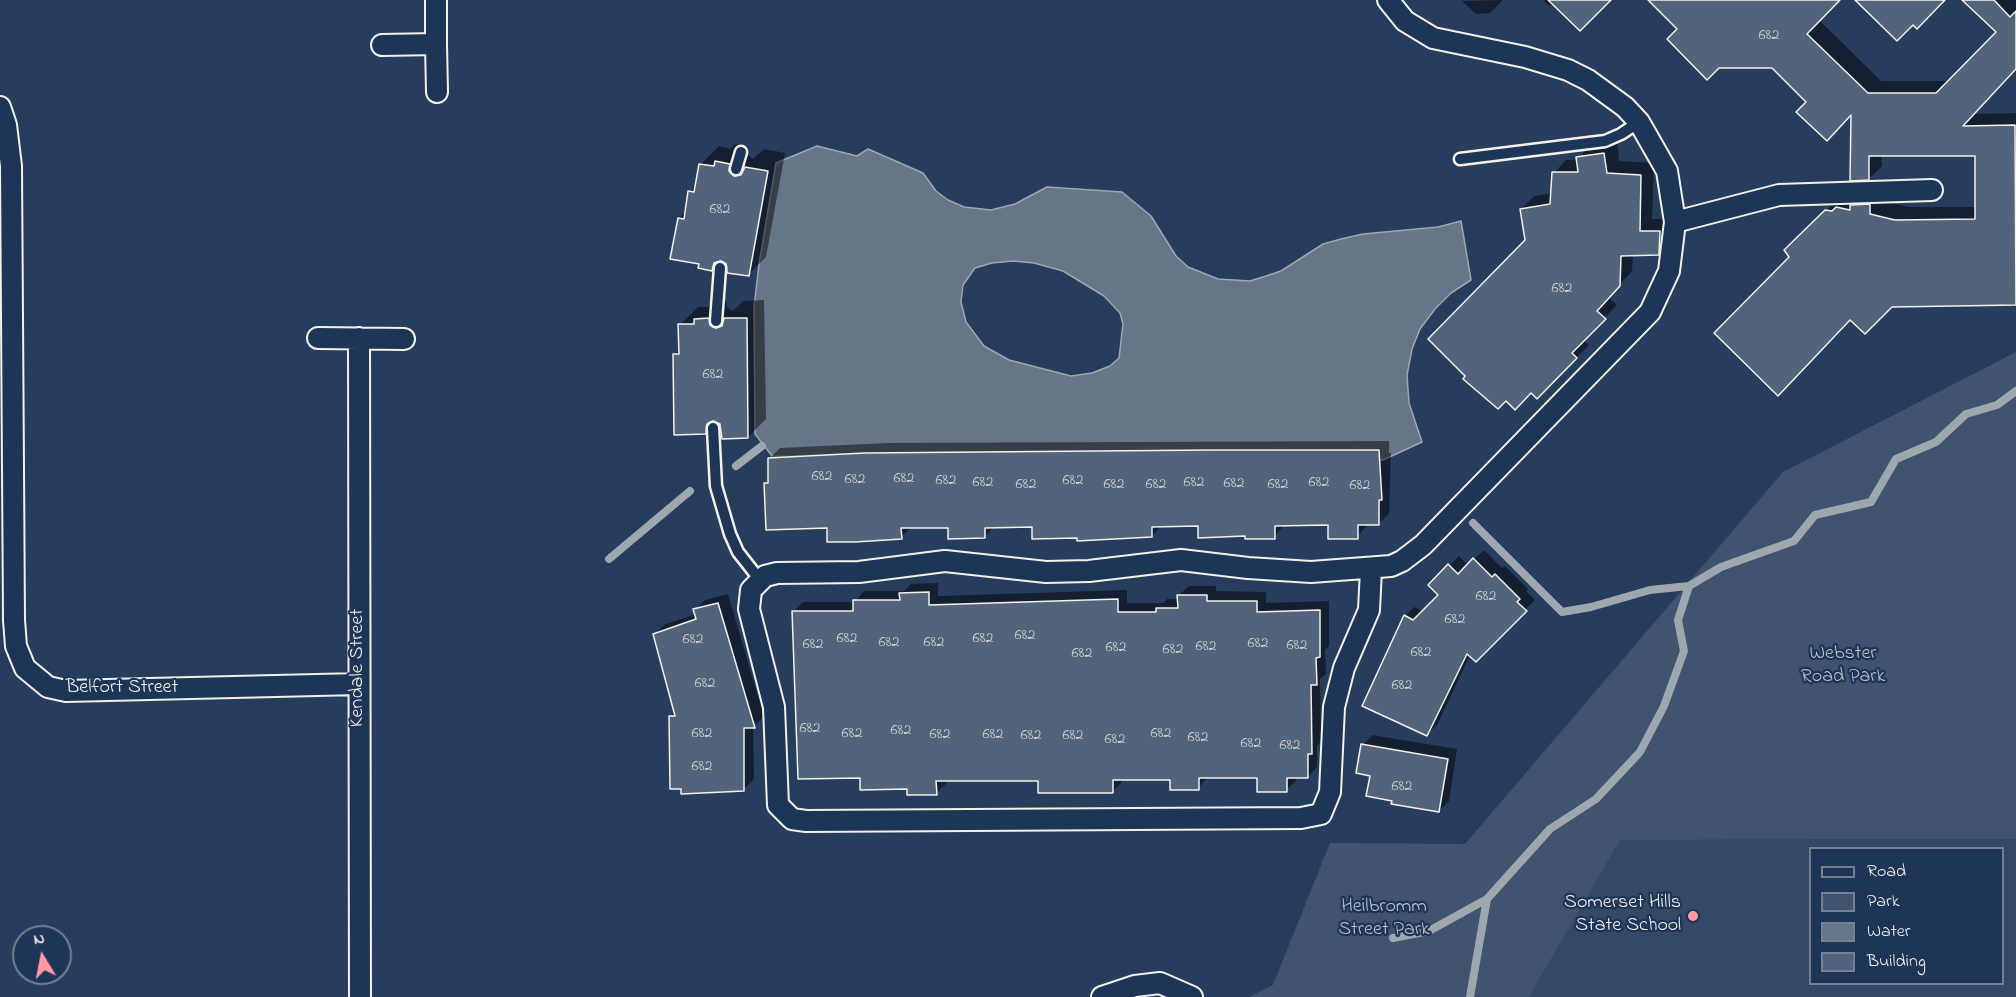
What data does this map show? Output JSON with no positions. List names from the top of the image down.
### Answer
{
  "streets": {
    "street": ["Kendale Street", "Belfort Street"]
  },
  "crossings": [
    ["Kendale Street", "Belfort Street"]
  ],
  "parks": ["Webster Road Park", "Heilbromm Street Park"],
  "places": ["Somerset Hills State School"],
  "house_numbers": [
    "682",
    "682",
    "682",
    "682",
    "682",
    "682",
    "682",
    "682",
    "682",
    "682",
    "682",
    "682",
    "682",
    "682",
    "682",
    "682",
    "682",
    "682",
    "682",
    "682",
    "682",
    "682",
    "682",
    "682",
    "682",
    "682",
    "682",
    "682",
    "682",
    "682",
    "682",
    "682",
    "682",
    "682",
    "682",
    "682",
    "682",
    "682",
    "682",
    "682",
    "682",
    "682",
    "682",
    "682",
    "682",
    "682",
    "682",
    "682",
    "682",
    "682",
    "682"
  ],
  "legend": [
    "Road",
    "Park",
    "Water",
    "Building"
  ],
  "north": "top"
}
